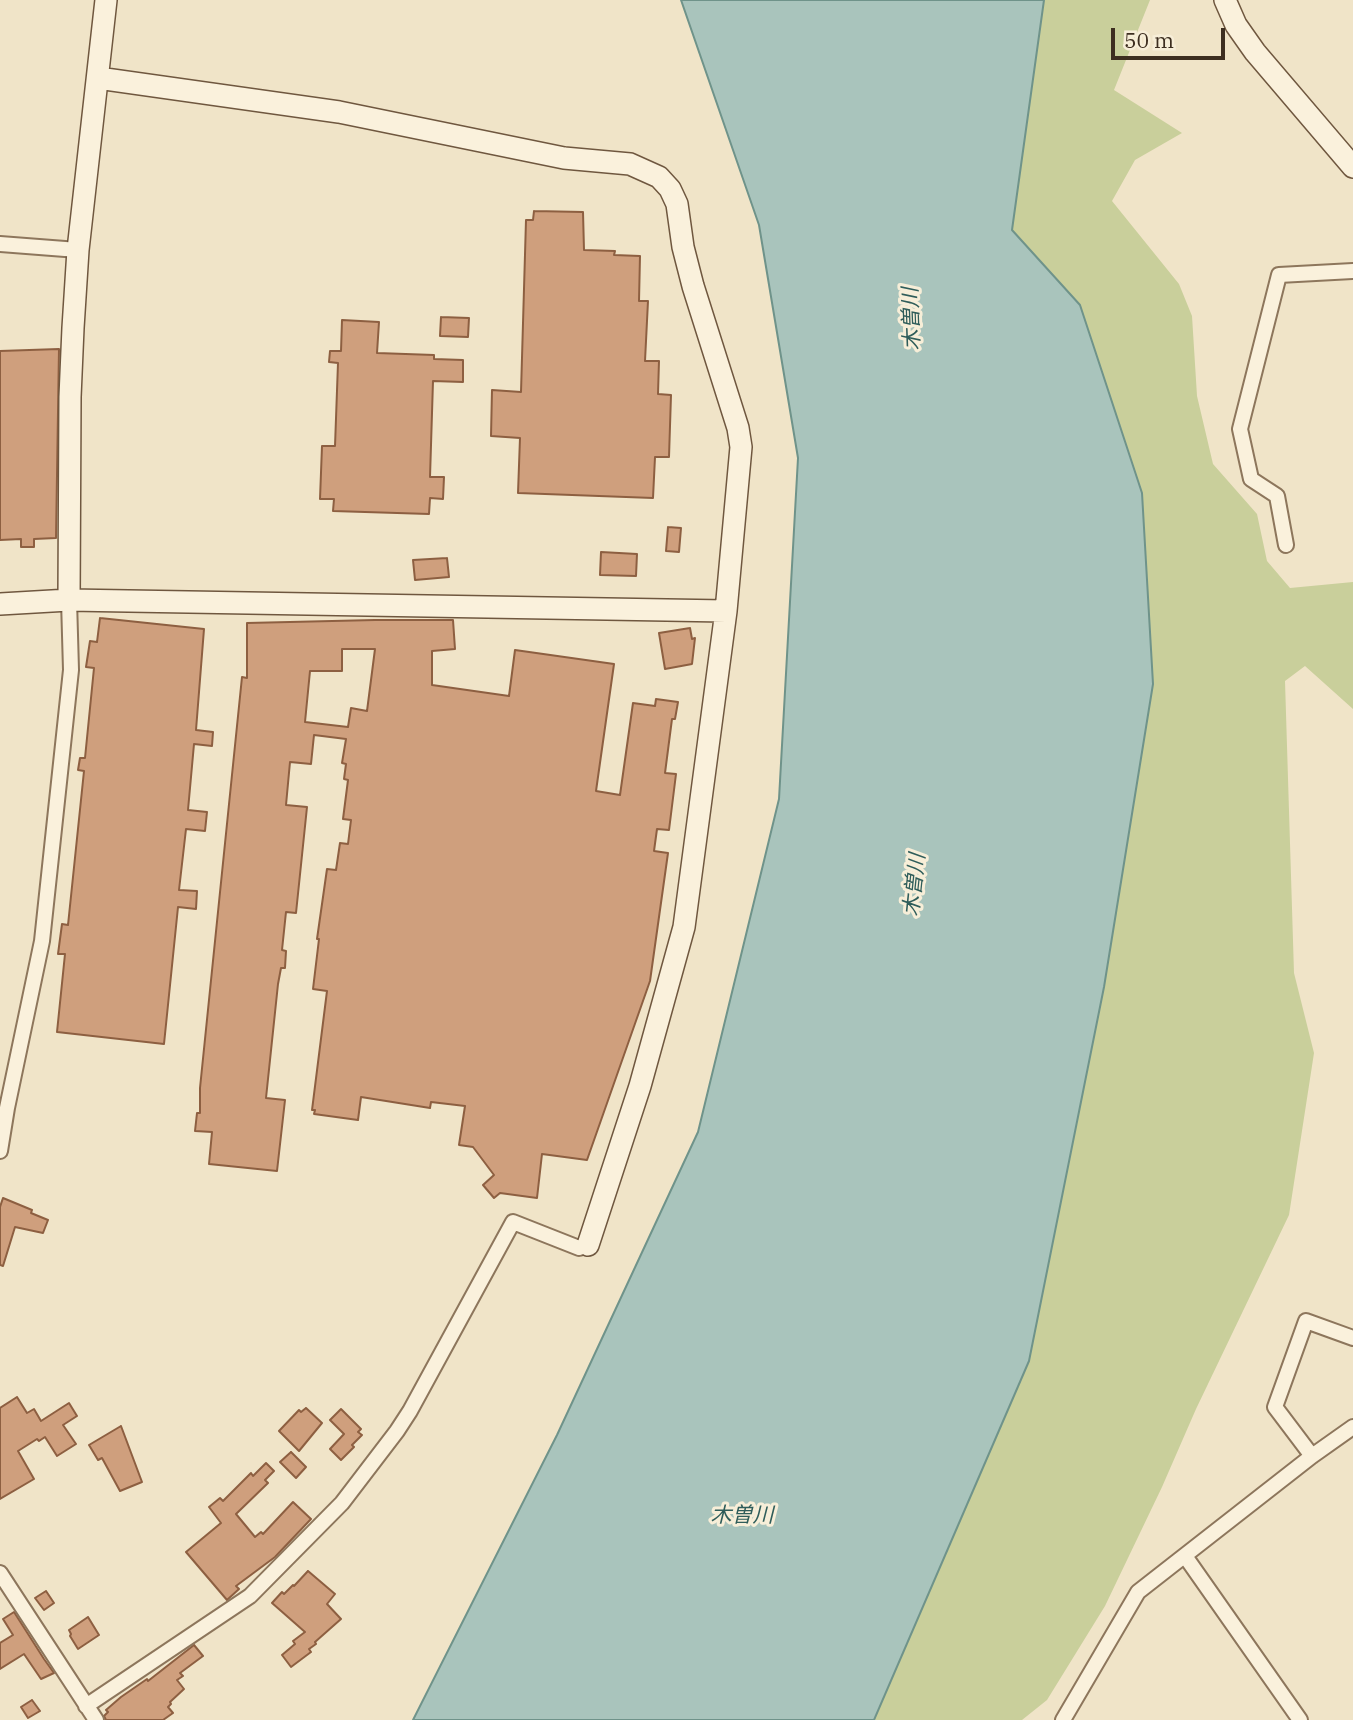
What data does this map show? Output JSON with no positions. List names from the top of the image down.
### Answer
{
  "water": ["木曽川"],
  "scale_bar": "50 m"
}
